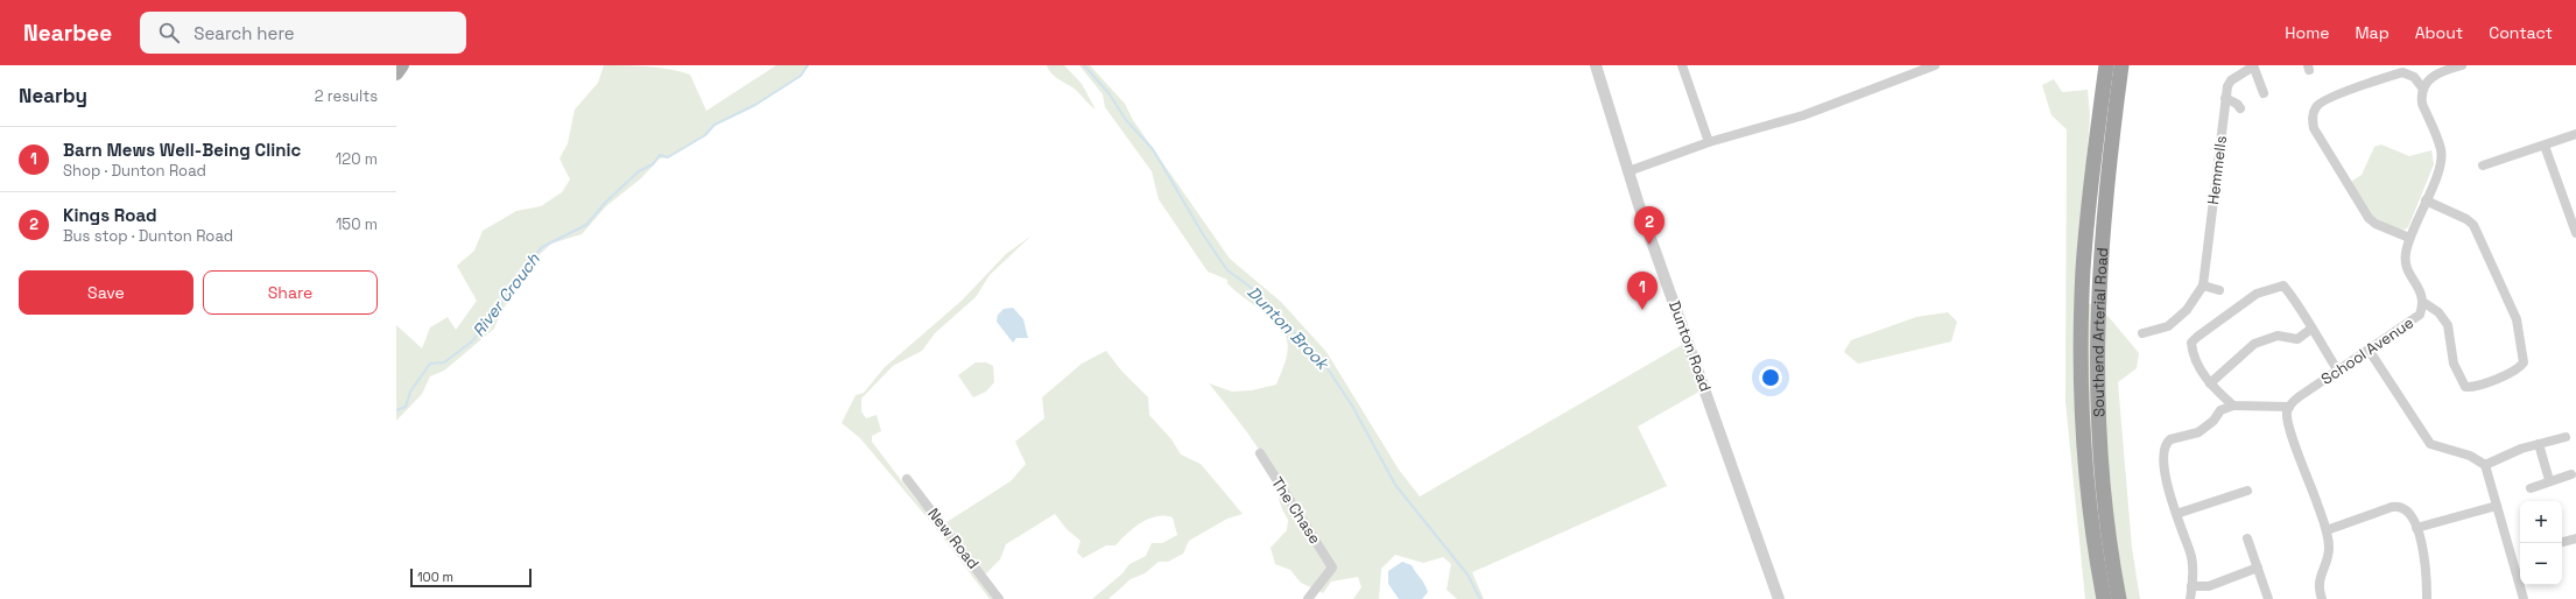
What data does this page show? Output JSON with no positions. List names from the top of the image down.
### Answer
{
  "streets": {
    "highway": ["Southend Arterial Road"],
    "street": [
      "Hemmells",
      "Dunton Road",
      "School Avenue",
      "The Chase",
      "New Road"
    ]
  },
  "water": ["River Crouch", "Dunton Brook"],
  "scale_bar": "100 m",
  "page": {
    "header": "Nearbee",
    "search": "Search here",
    "nav": [
      "Home",
      "Map",
      "About",
      "Contact"
    ],
    "heading": ["Nearby", "2 results"],
    "list": [
      {
        "mark": "1",
        "name": "Barn Mews Well-Being Clinic",
        "note": "Shop · Dunton Road",
        "value": "120 m"
      },
      {
        "mark": "2",
        "name": "Kings Road",
        "note": "Bus stop · Dunton Road",
        "value": "150 m"
      }
    ],
    "pins": ["2", "1"],
    "buttons": ["Save", "Share"],
    "map_buttons": ["+", "−"],
    "scale": "100 m"
  }
}
